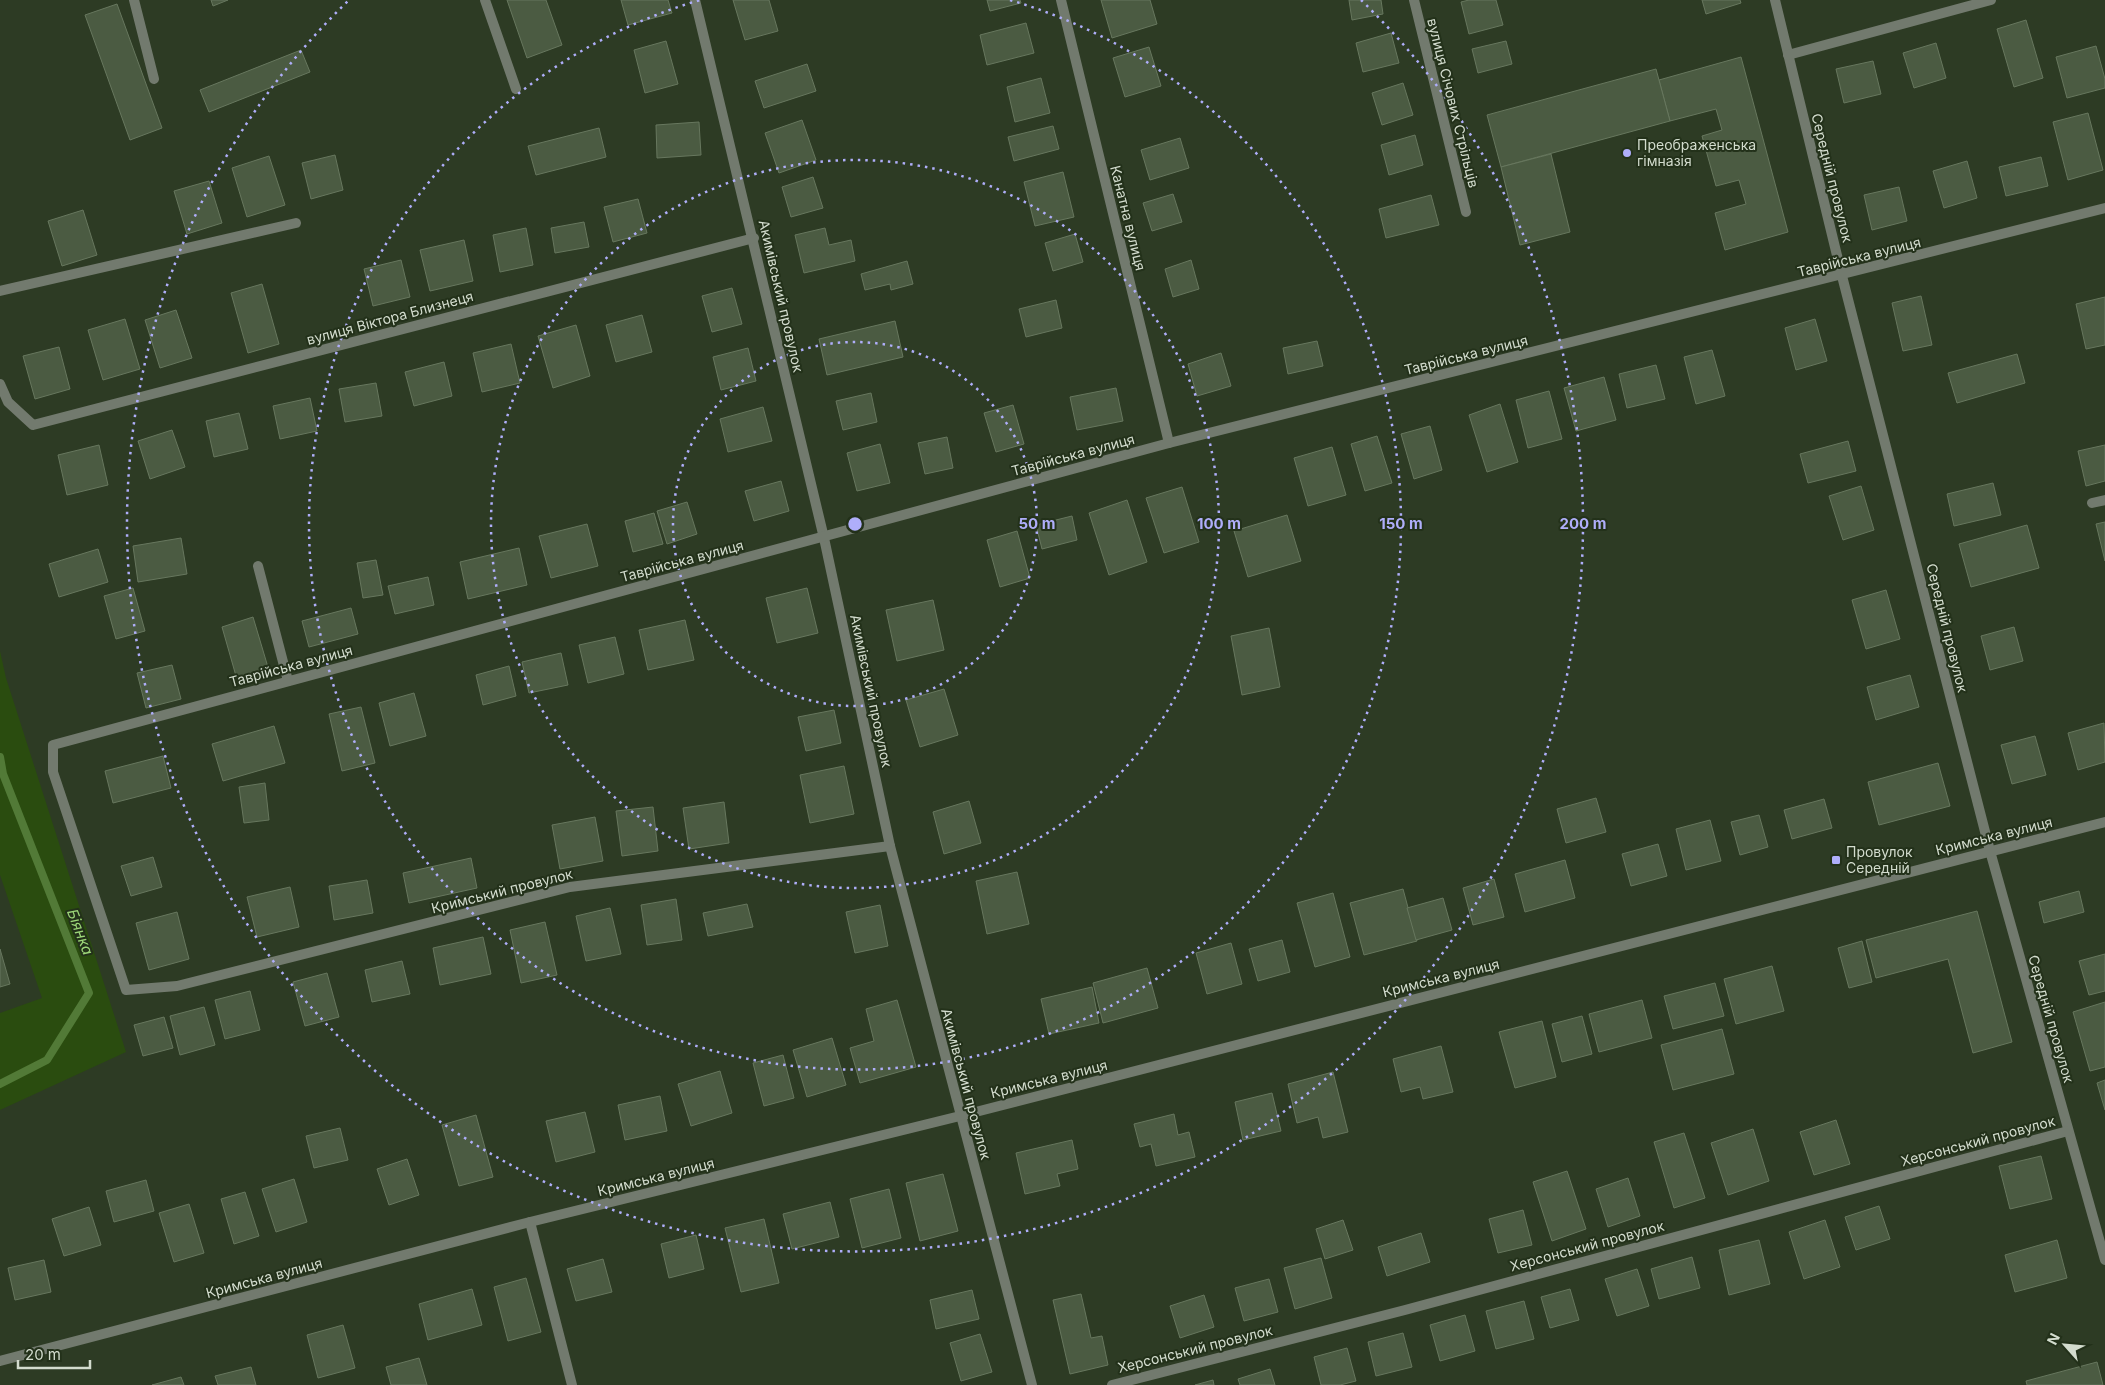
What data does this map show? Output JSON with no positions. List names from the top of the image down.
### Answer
{
  "streets": {
    "street": [
      "вулиця Січових Стрільців",
      "Середній провулок",
      "Канатна вулиця",
      "Таврійська вулиця",
      "Акимівський провулок",
      "вулиця Віктора Близнеця",
      "Кримська вулиця",
      "Кримський провулок",
      "Херсонський провулок"
    ]
  },
  "crossings": [
    ["Середній провулок", "Таврійська вулиця"],
    ["Середній провулок", "Кримська вулиця"],
    ["Середній провулок", "Херсонський провулок"],
    ["Канатна вулиця", "Таврійська вулиця"],
    ["Таврійська вулиця", "Акимівський провулок"],
    ["Таврійська вулиця", "Кримський провулок"],
    ["Акимівський провулок", "вулиця Віктора Близнеця"],
    ["Акимівський провулок", "Кримська вулиця"],
    ["Акимівський провулок", "Кримський провулок"]
  ],
  "water": ["Біянка"],
  "places": {
    "other": ["Преображенська гімназія"],
    "transit": ["Провулок Середній"]
  },
  "scale_bar": "20 m",
  "north": "top left",
  "rings": [
    "50 m",
    "100 m",
    "150 m",
    "200 m"
  ]
}
